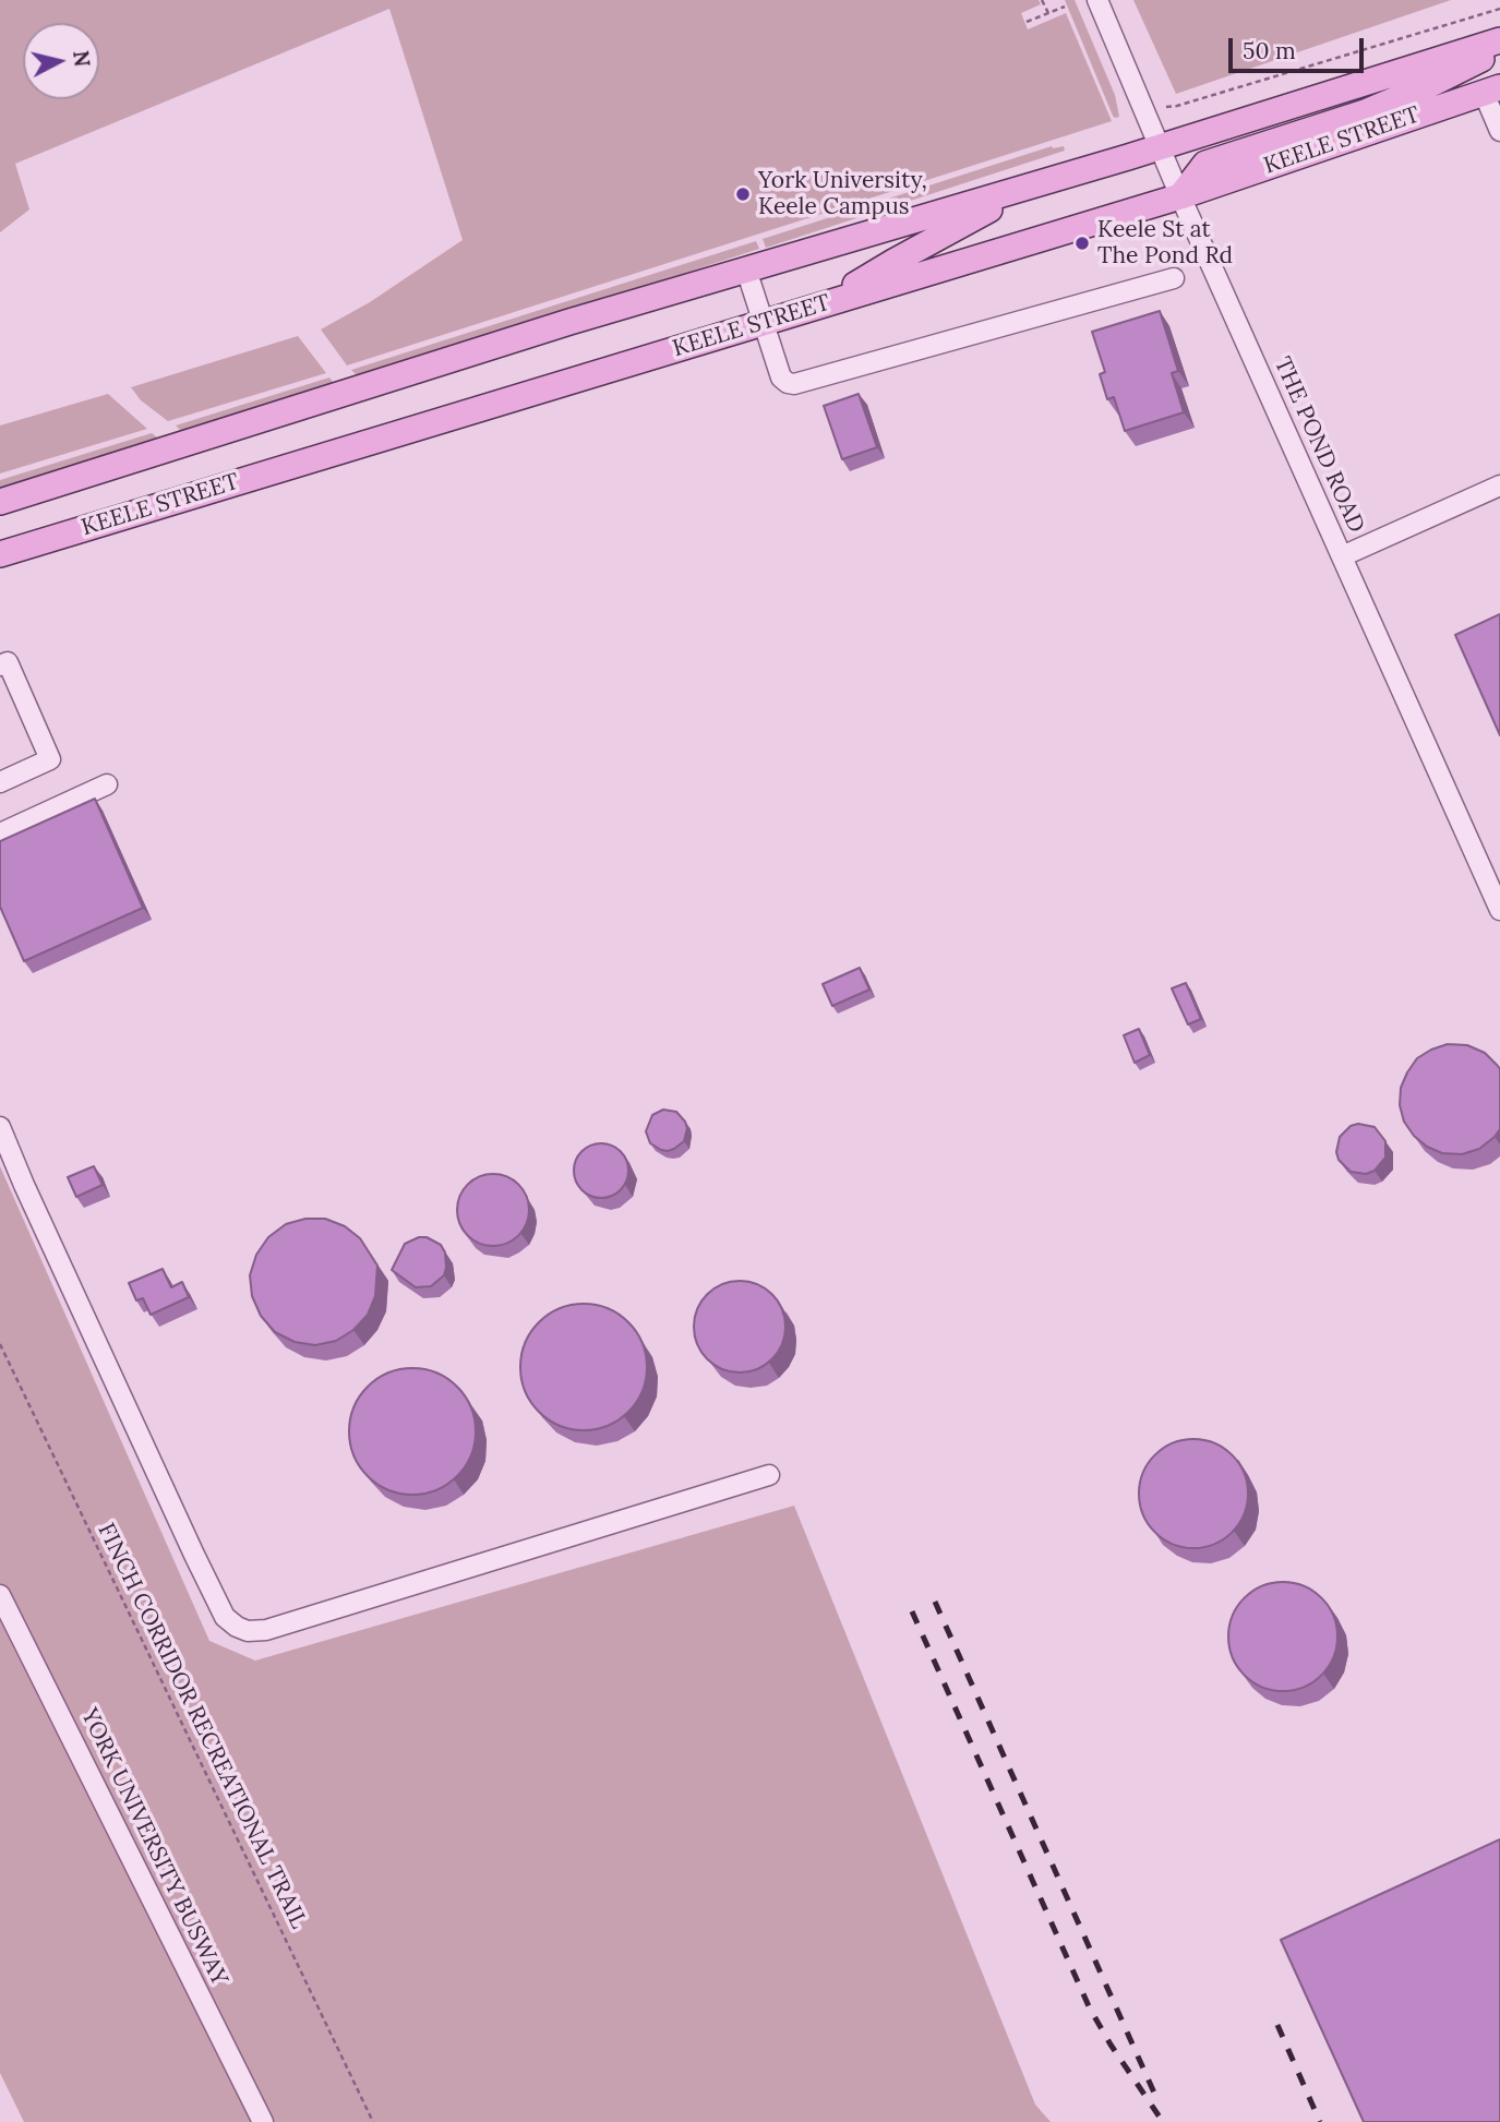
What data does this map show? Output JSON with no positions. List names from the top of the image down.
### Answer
{
  "streets": {
    "main road": ["KEELE STREET"],
    "street": ["THE POND ROAD", "YORK UNIVERSITY BUSWAY"],
    "path": ["FINCH CORRIDOR RECREATIONAL TRAIL"]
  },
  "crossings": [
    ["KEELE STREET", "THE POND ROAD"]
  ],
  "places": ["York University, Keele Campus", "Keele St at The Pond Rd"],
  "scale_bar": "50 m",
  "north": "right"
}
